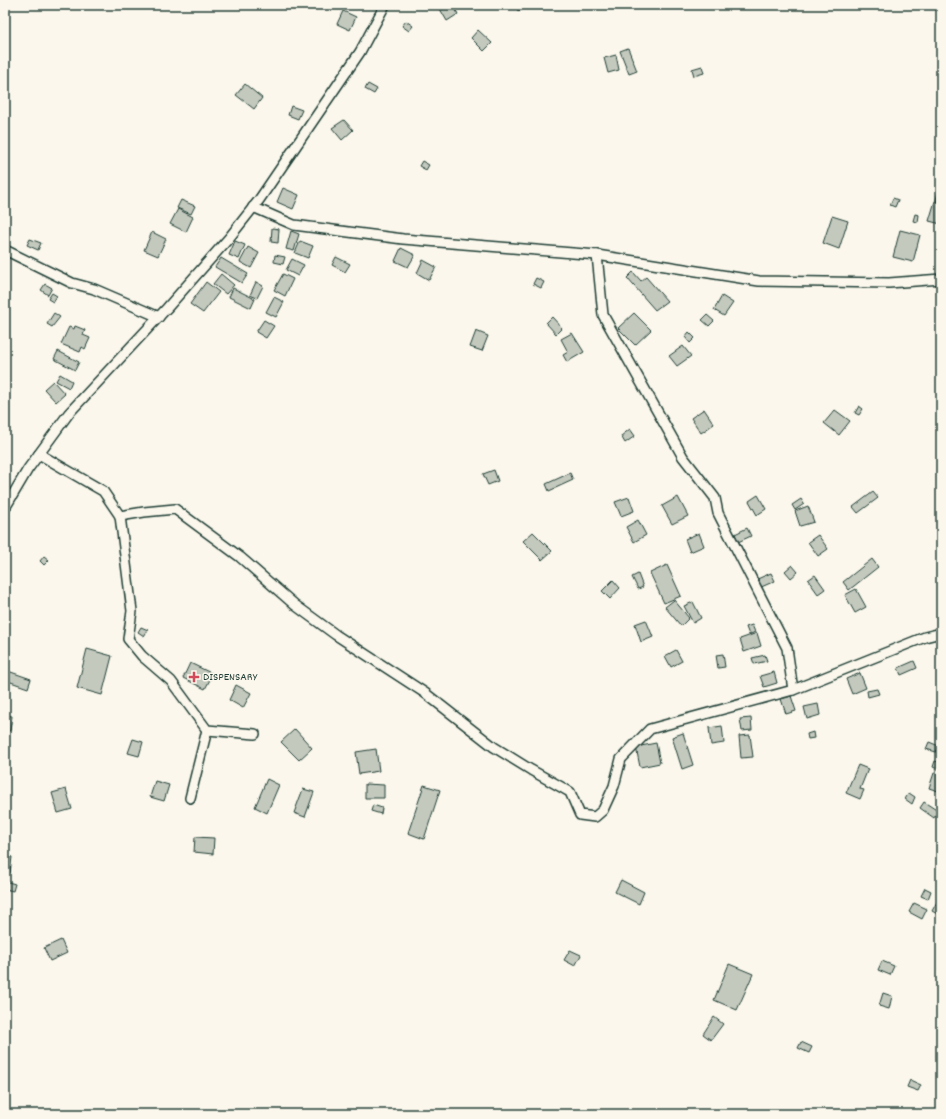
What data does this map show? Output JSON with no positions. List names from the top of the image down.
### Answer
{
  "places": {
    "health": ["DISPENSARY"]
  }
}
